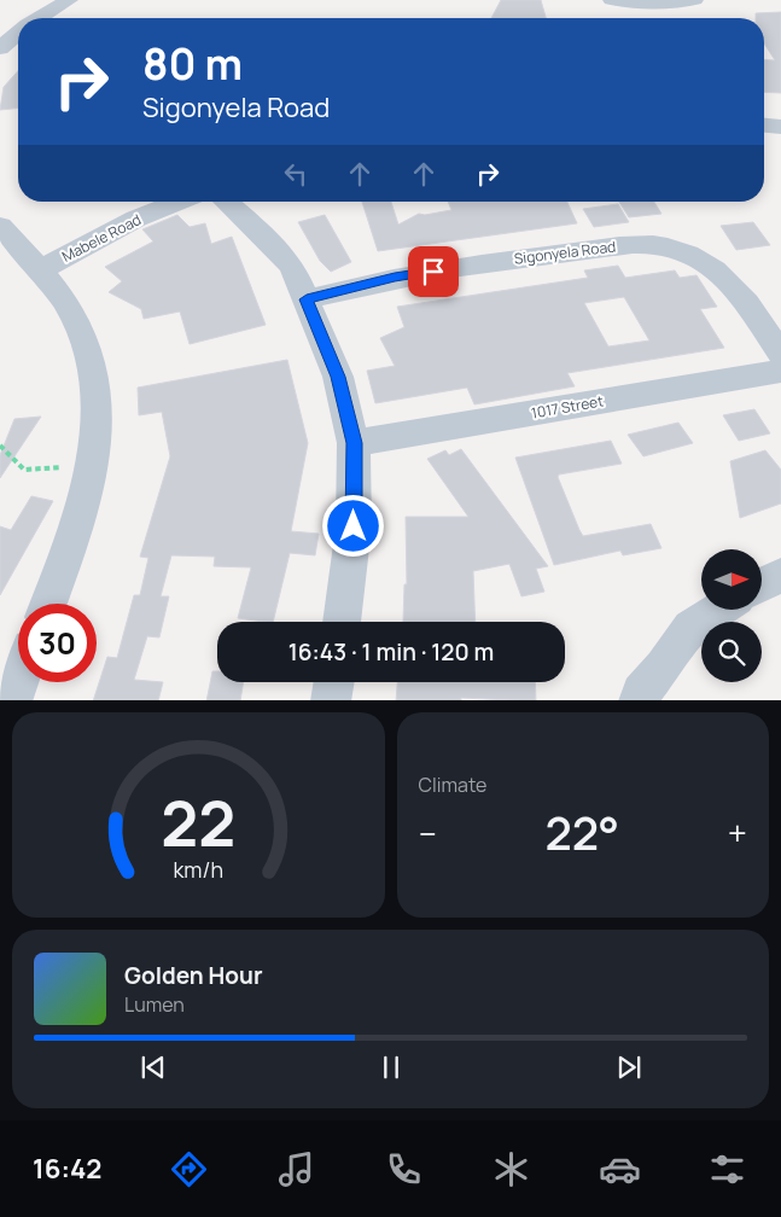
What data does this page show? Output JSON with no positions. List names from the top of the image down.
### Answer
{
  "streets": {
    "street": ["Mabele Road", "Sigonyela Road", "1017 Street"]
  },
  "crossings": [
    ["Sigonyela Road", "1017 Street"]
  ],
  "north": "right",
  "page": {
    "turn": ["80 m", "Sigonyela Road"],
    "limit": "30",
    "trip": "16:43 · 1 min · 120 m",
    "tile": "Climate",
    "heat": ["−", "22°", "+"],
    "song": ["Golden Hour", "Lumen"],
    "tabs": "16:42",
    "gauge": ["22", "km/h"]
  }
}
